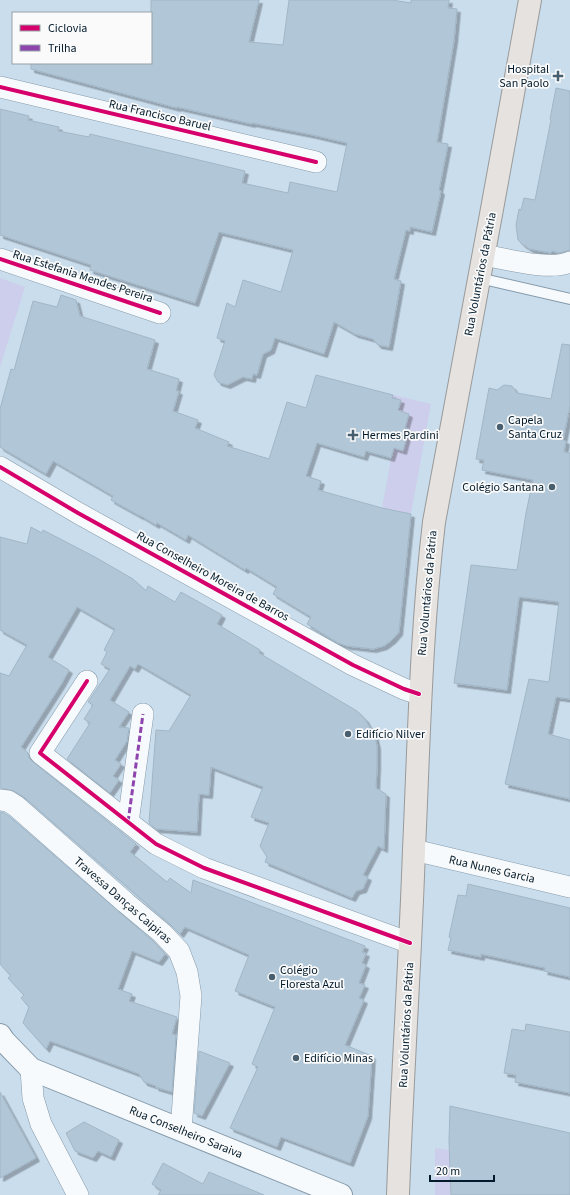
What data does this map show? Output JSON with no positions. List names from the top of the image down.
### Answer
{
  "streets": {
    "main road": ["Rua Voluntários da Pátria", "Rua Conselheiro Saraiva"],
    "street": [
      "Rua Francisco Baruel",
      "Rua Estefania Mendes Pereira",
      "Rua Conselheiro Moreira de Barros",
      "Rua Nunes Garcia",
      "Travessa Danças Caipiras"
    ]
  },
  "crossings": [
    ["Rua Voluntários da Pátria", "Rua Conselheiro Moreira de Barros"],
    ["Rua Voluntários da Pátria", "Rua Nunes Garcia"],
    ["Travessa Danças Caipiras", "Rua Conselheiro Saraiva"]
  ],
  "places": {
    "health": ["Hospital San Paolo", "Hermes Pardini"],
    "other": [
      "Capela Santa Cruz",
      "Colégio Santana",
      "Edifício Nilver",
      "Colégio Floresta Azul",
      "Edifício Minas"
    ]
  },
  "legend": ["Ciclovia", "Trilha"],
  "scale_bar": "20 m"
}
